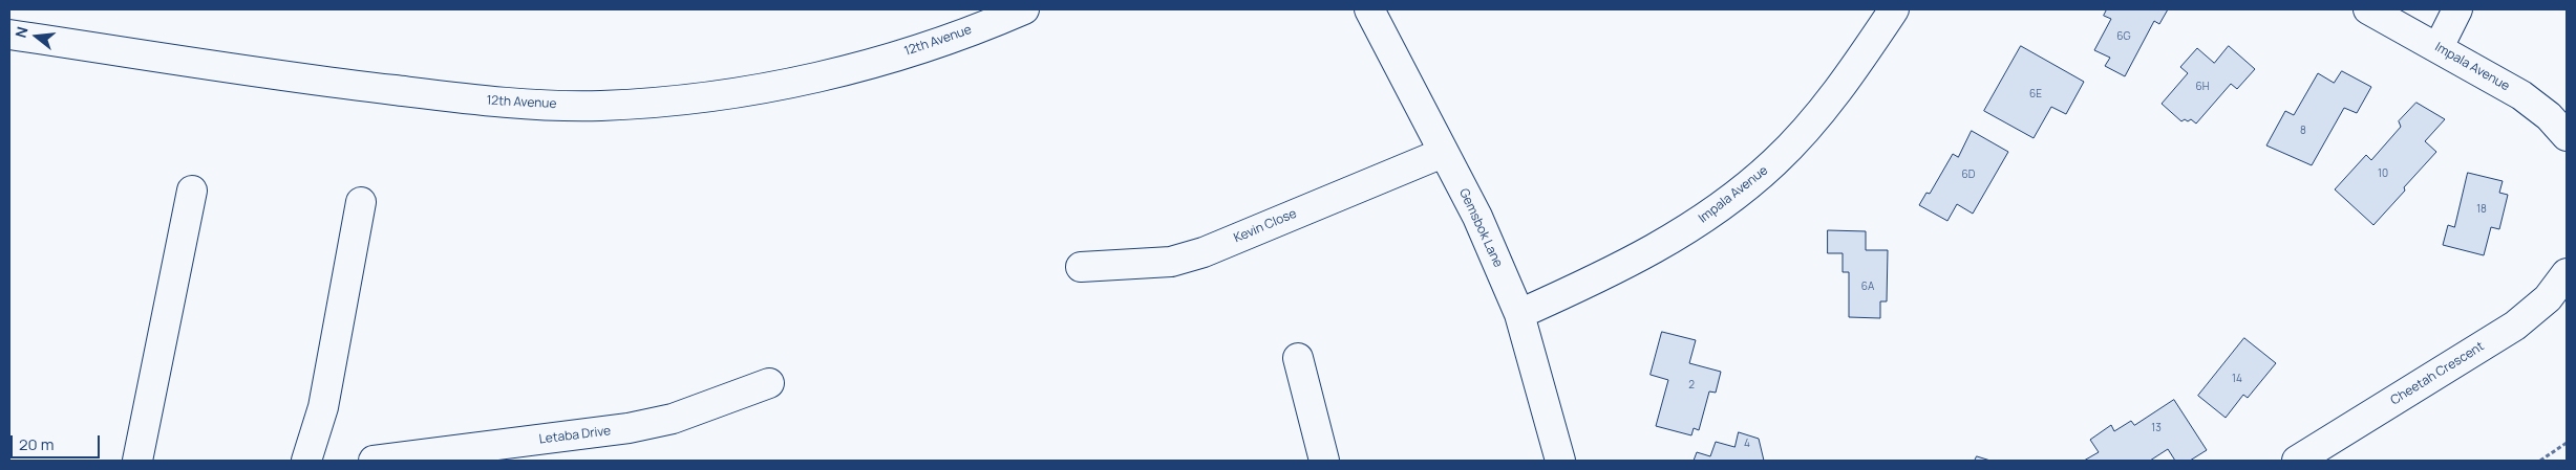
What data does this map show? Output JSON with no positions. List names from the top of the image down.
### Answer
{
  "streets": {
    "street": [
      "12th Avenue",
      "Impala Avenue",
      "Kevin Close",
      "Gemsbok Lane",
      "Cheetah Crescent",
      "Letaba Drive"
    ]
  },
  "crossings": [
    ["Impala Avenue", "Gemsbok Lane"],
    ["Kevin Close", "Gemsbok Lane"]
  ],
  "house_numbers": [
    "6G",
    "6H",
    "6E",
    "8",
    "10",
    "6D",
    "18",
    "6A",
    "14",
    "2",
    "13",
    "4"
  ],
  "scale_bar": "20 m",
  "north": "left"
}
